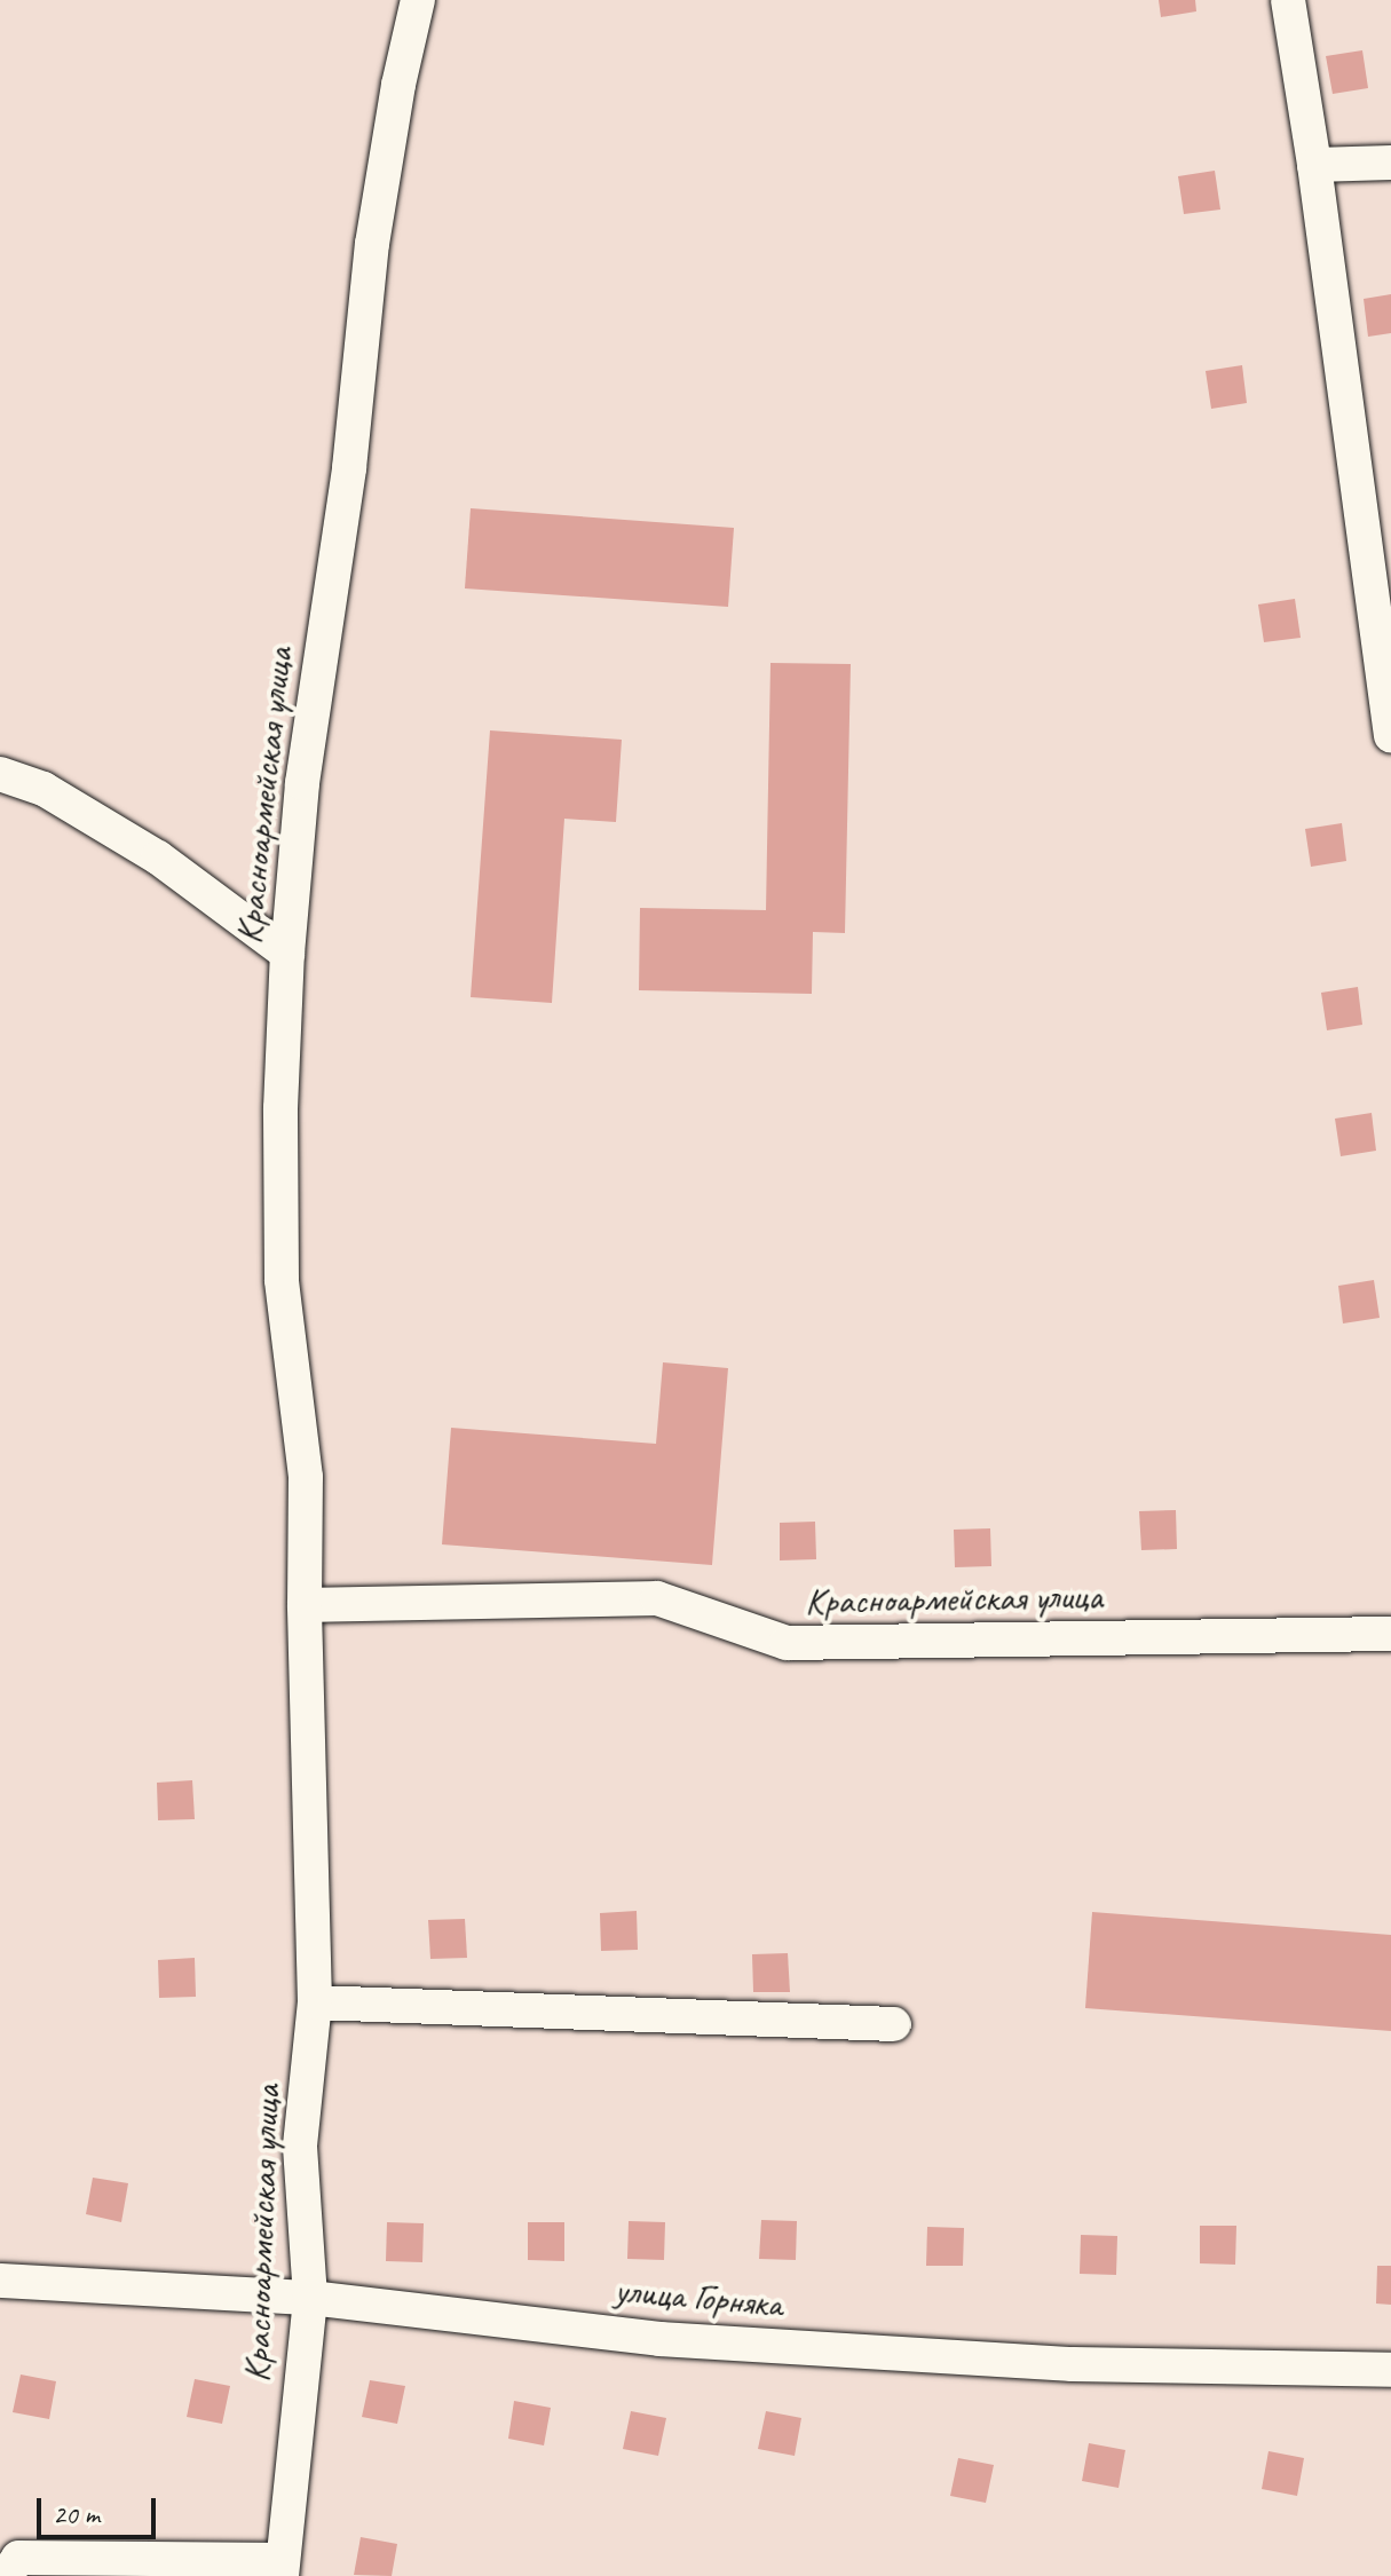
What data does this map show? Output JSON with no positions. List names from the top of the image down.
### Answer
{
  "streets": {
    "street": ["Красноармейская улица", "улица Горняка"]
  },
  "crossings": [
    ["Красноармейская улица", "улица Горняка"]
  ],
  "scale_bar": "20 m"
}
